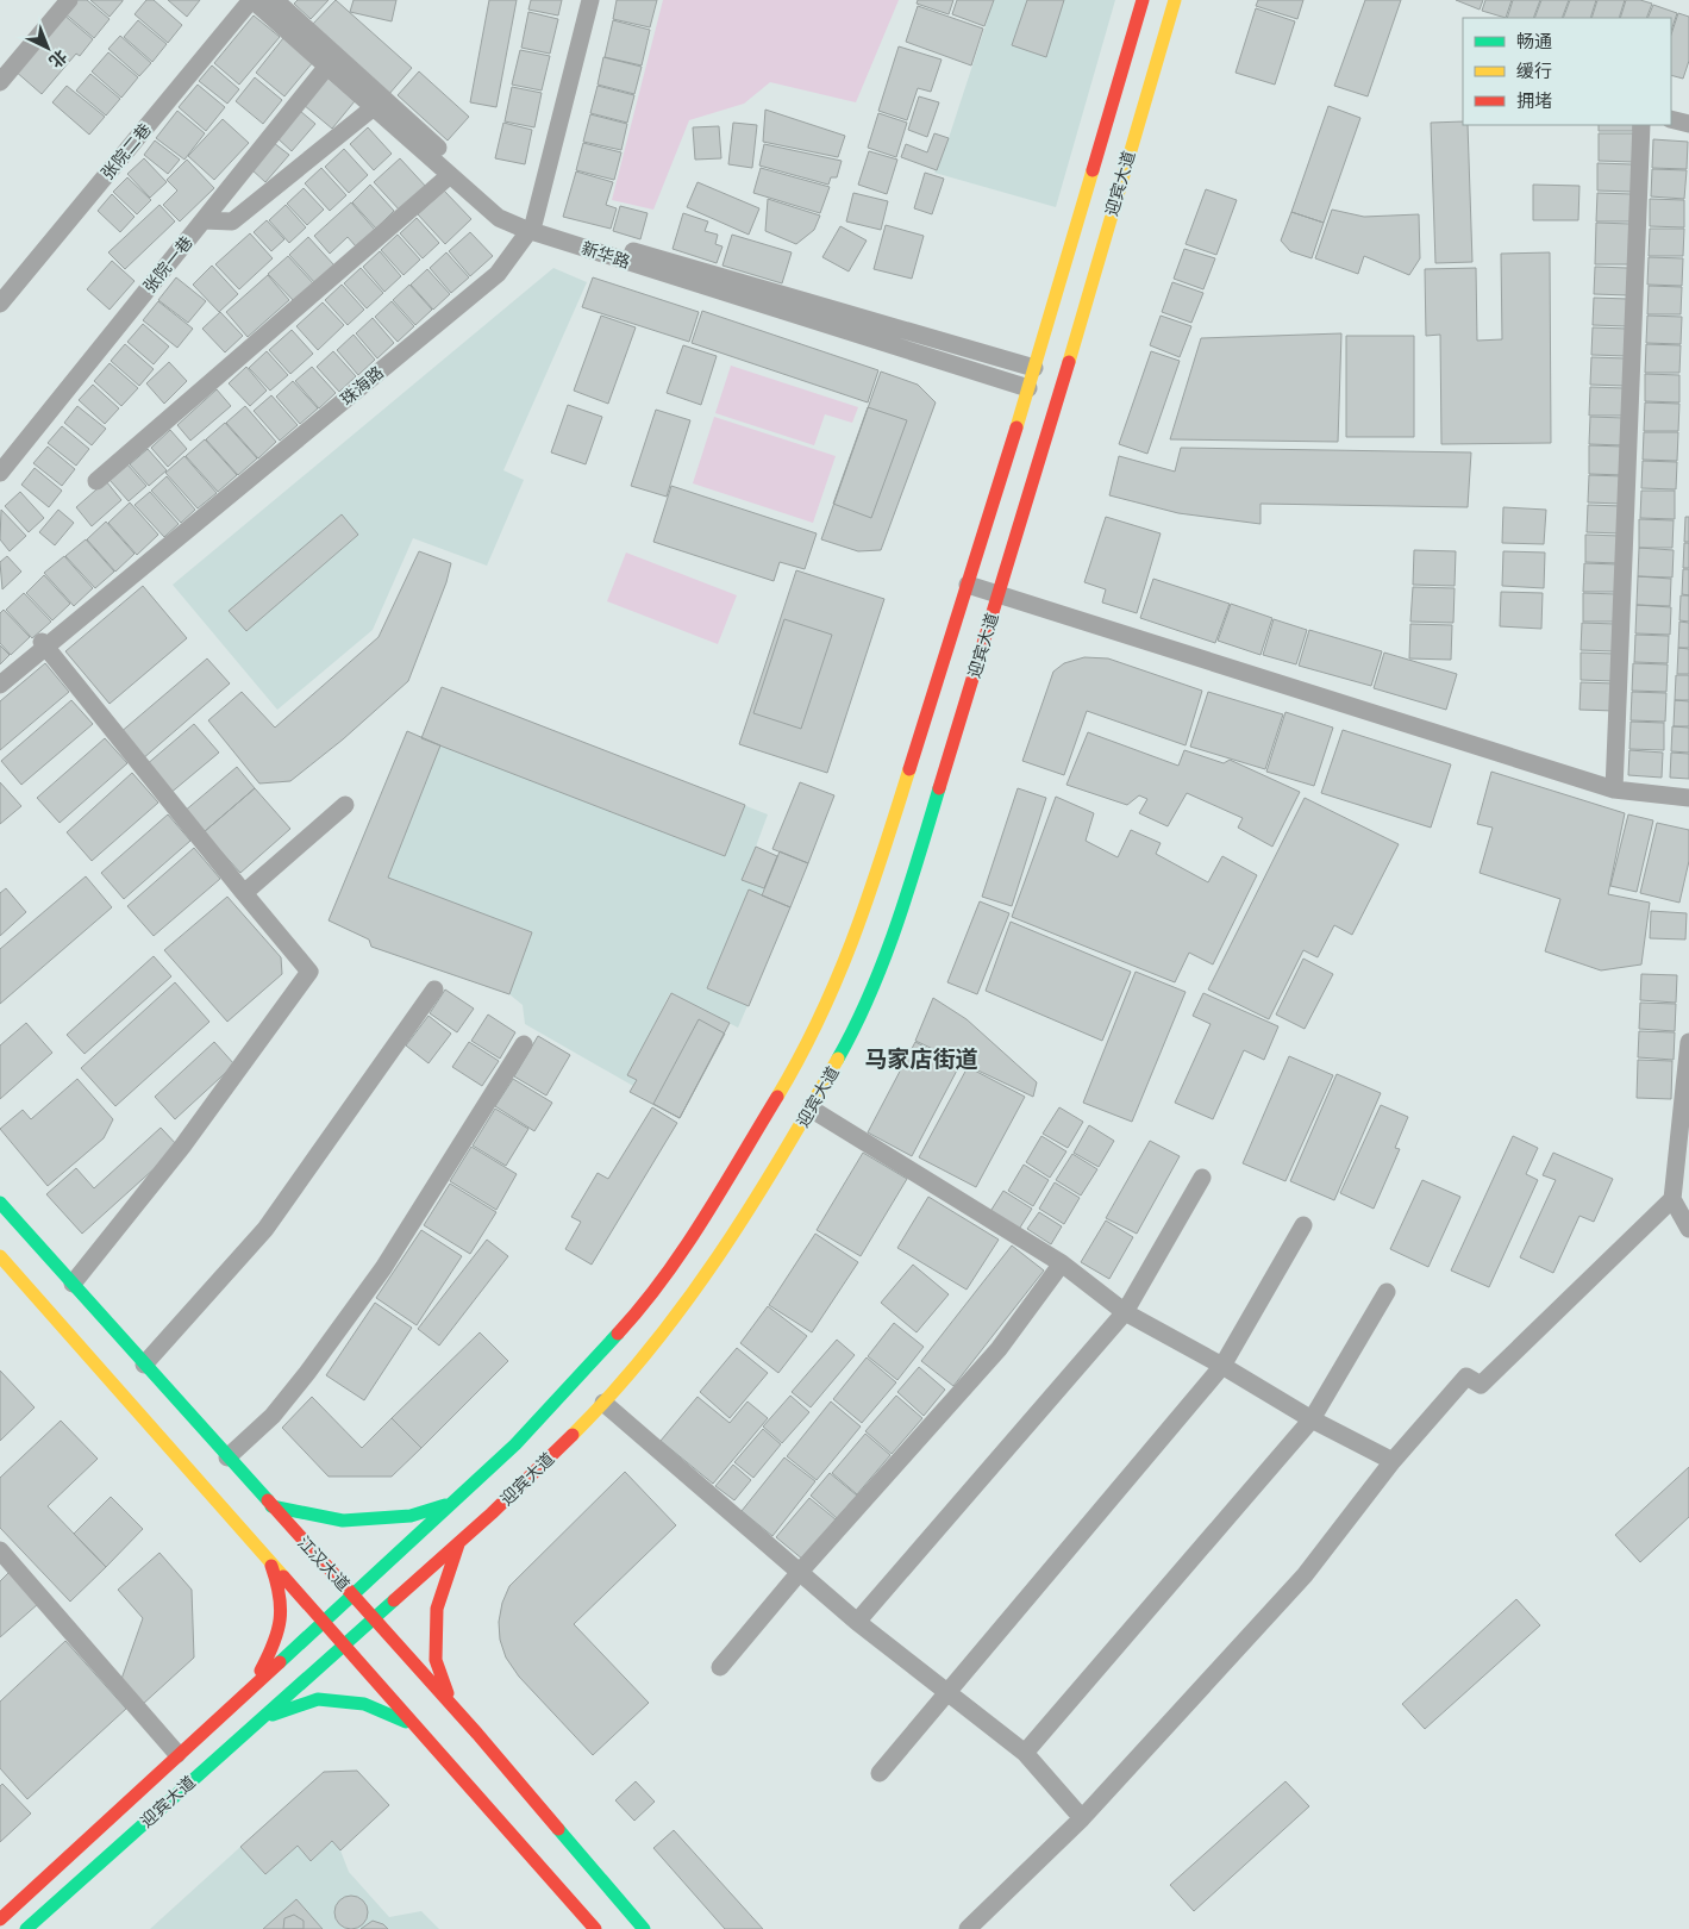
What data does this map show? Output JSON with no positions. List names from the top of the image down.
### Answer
{
  "streets": {
    "main road": ["迎宾大道", "江汉大道"],
    "street": [
      "张院二巷",
      "新华路",
      "张院一巷",
      "珠海路"
    ]
  },
  "crossings": [
    ["张院二巷", "新华路"],
    ["迎宾大道", "新华路"],
    ["迎宾大道", "江汉大道"],
    ["新华路", "张院一巷"],
    ["新华路", "珠海路"]
  ],
  "districts": ["马家店街道"],
  "legend": ["畅通", "缓行", "拥堵"],
  "north": "bottom right"
}
